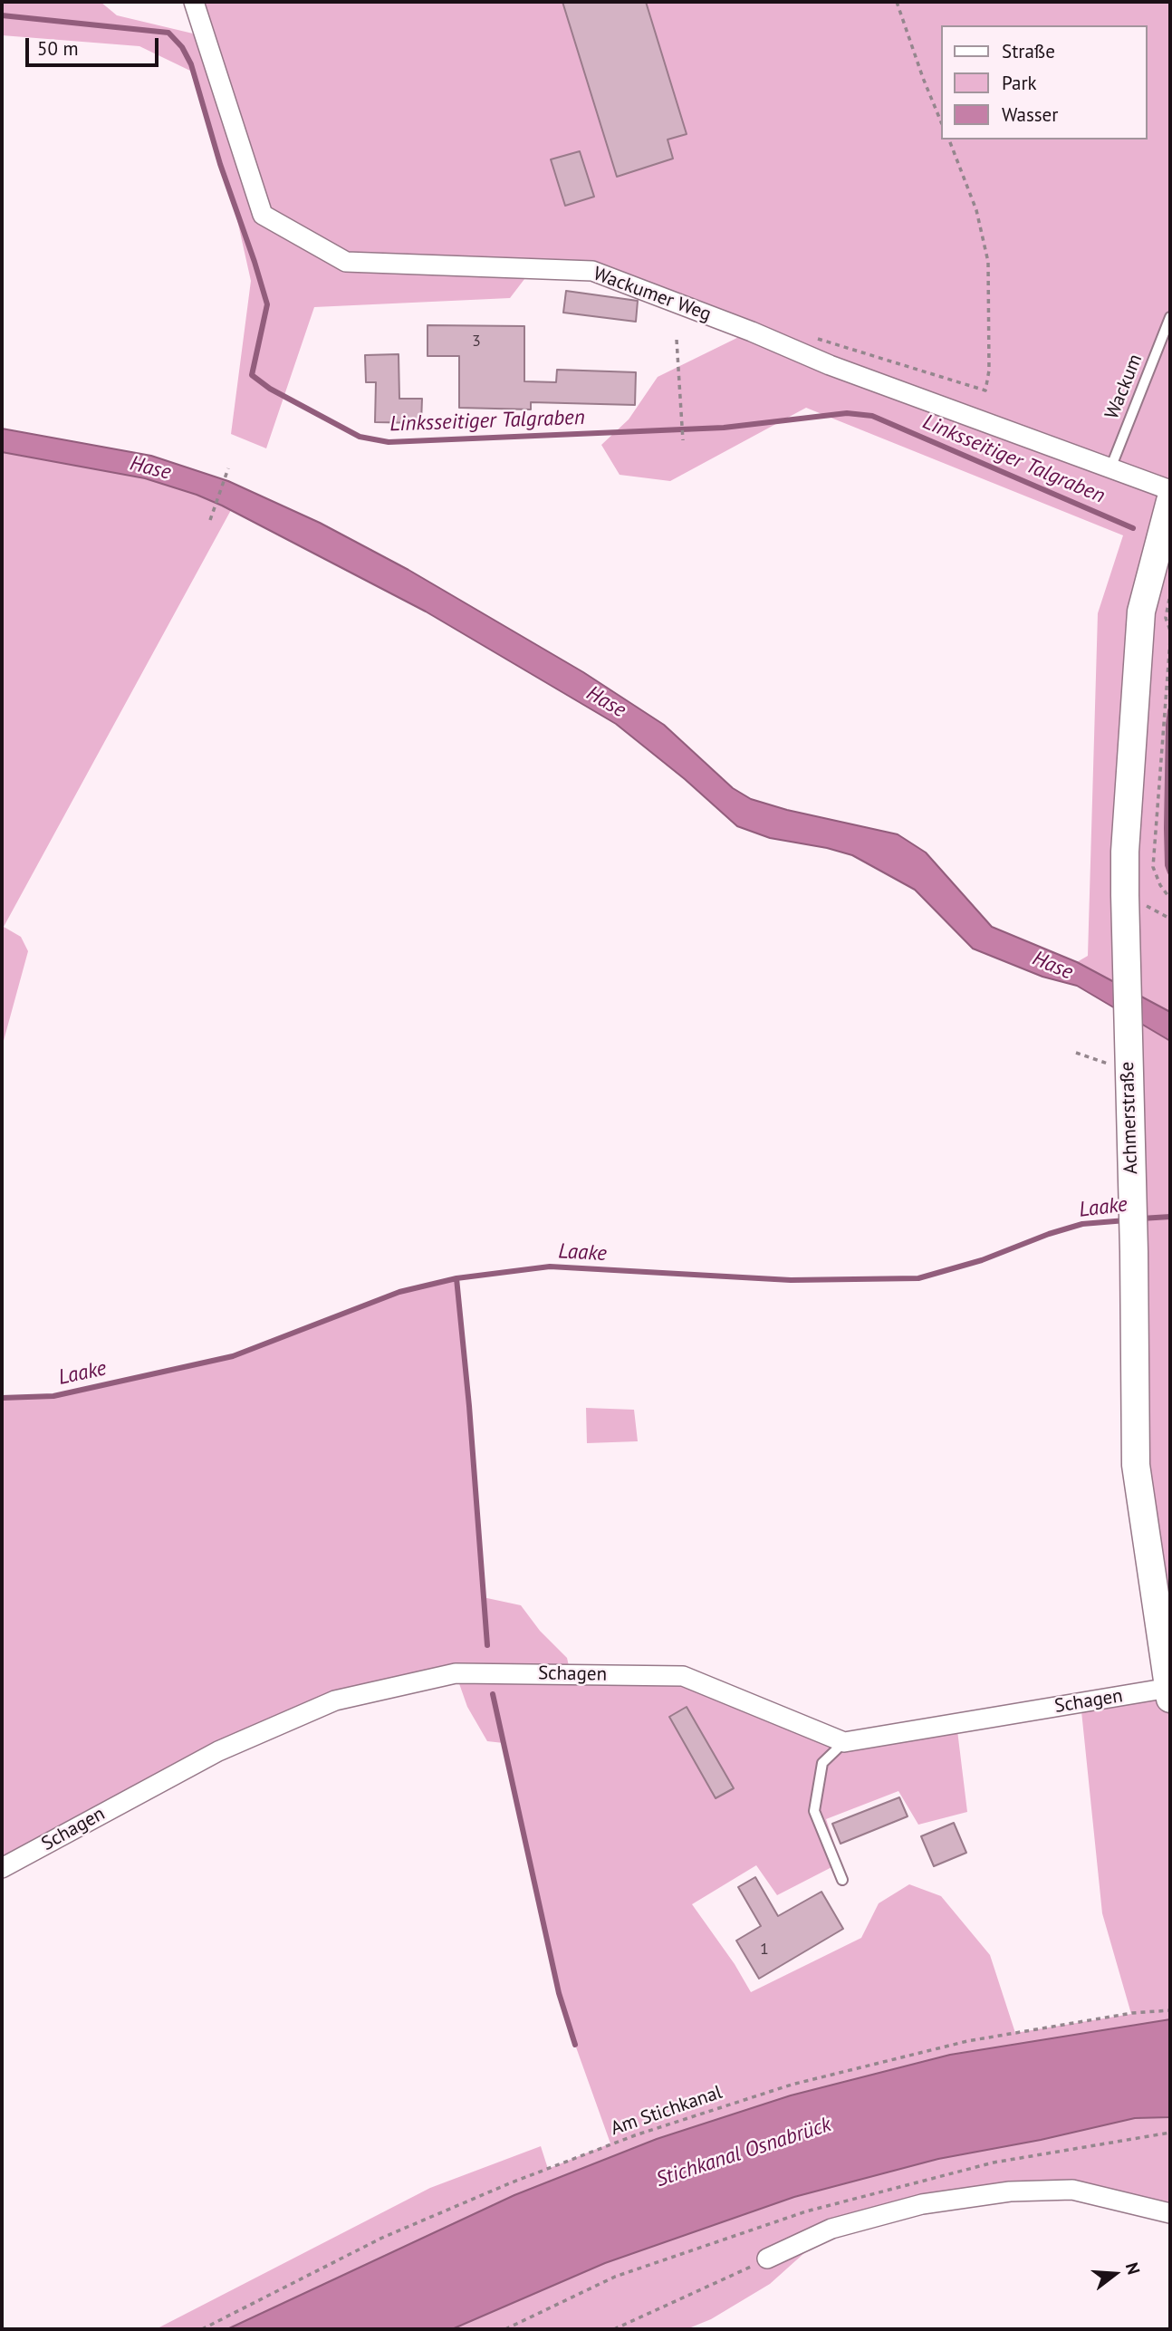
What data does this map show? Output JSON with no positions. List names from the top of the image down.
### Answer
{
  "streets": {
    "street": ["Wackumer Weg", "Achmerstraße", "Schagen"],
    "lane": ["Wackum"],
    "path": ["Am Stichkanal"]
  },
  "crossings": [
    ["Wackumer Weg", "Wackum"],
    ["Achmerstraße", "Schagen"]
  ],
  "water": [
    "Linksseitiger Talgraben",
    "Hase",
    "Laake",
    "Stichkanal Osnabrück"
  ],
  "house_numbers": ["3", "1"],
  "legend": ["Straße", "Park", "Wasser"],
  "scale_bar": "50 m",
  "north": "right"
}
